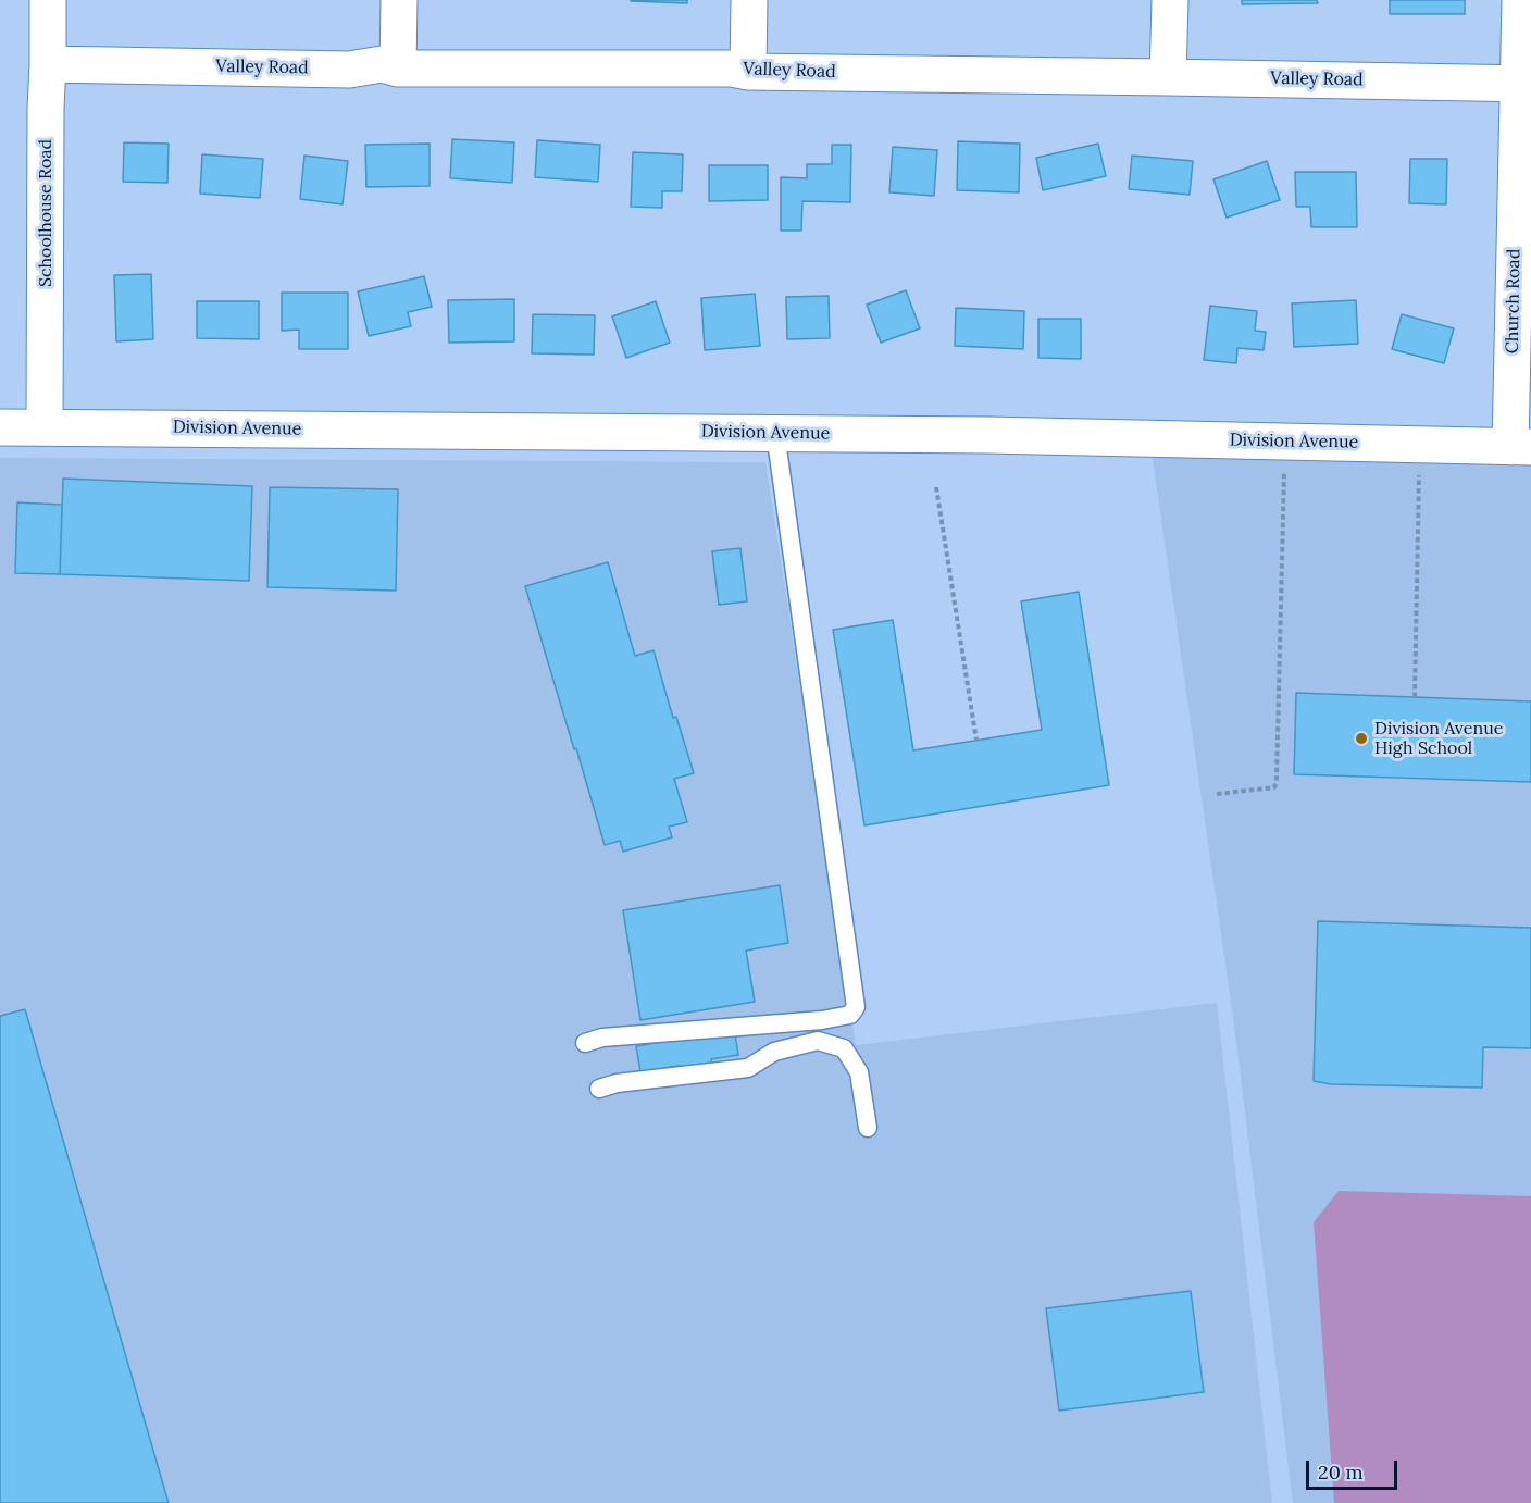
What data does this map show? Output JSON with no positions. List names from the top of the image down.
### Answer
{
  "streets": {
    "street": [
      "Valley Road",
      "Schoolhouse Road",
      "Church Road",
      "Division Avenue"
    ]
  },
  "crossings": [
    ["Valley Road", "Schoolhouse Road"],
    ["Valley Road", "Church Road"],
    ["Schoolhouse Road", "Division Avenue"],
    ["Church Road", "Division Avenue"]
  ],
  "places": ["Division Avenue High School"],
  "scale_bar": "20 m"
}
